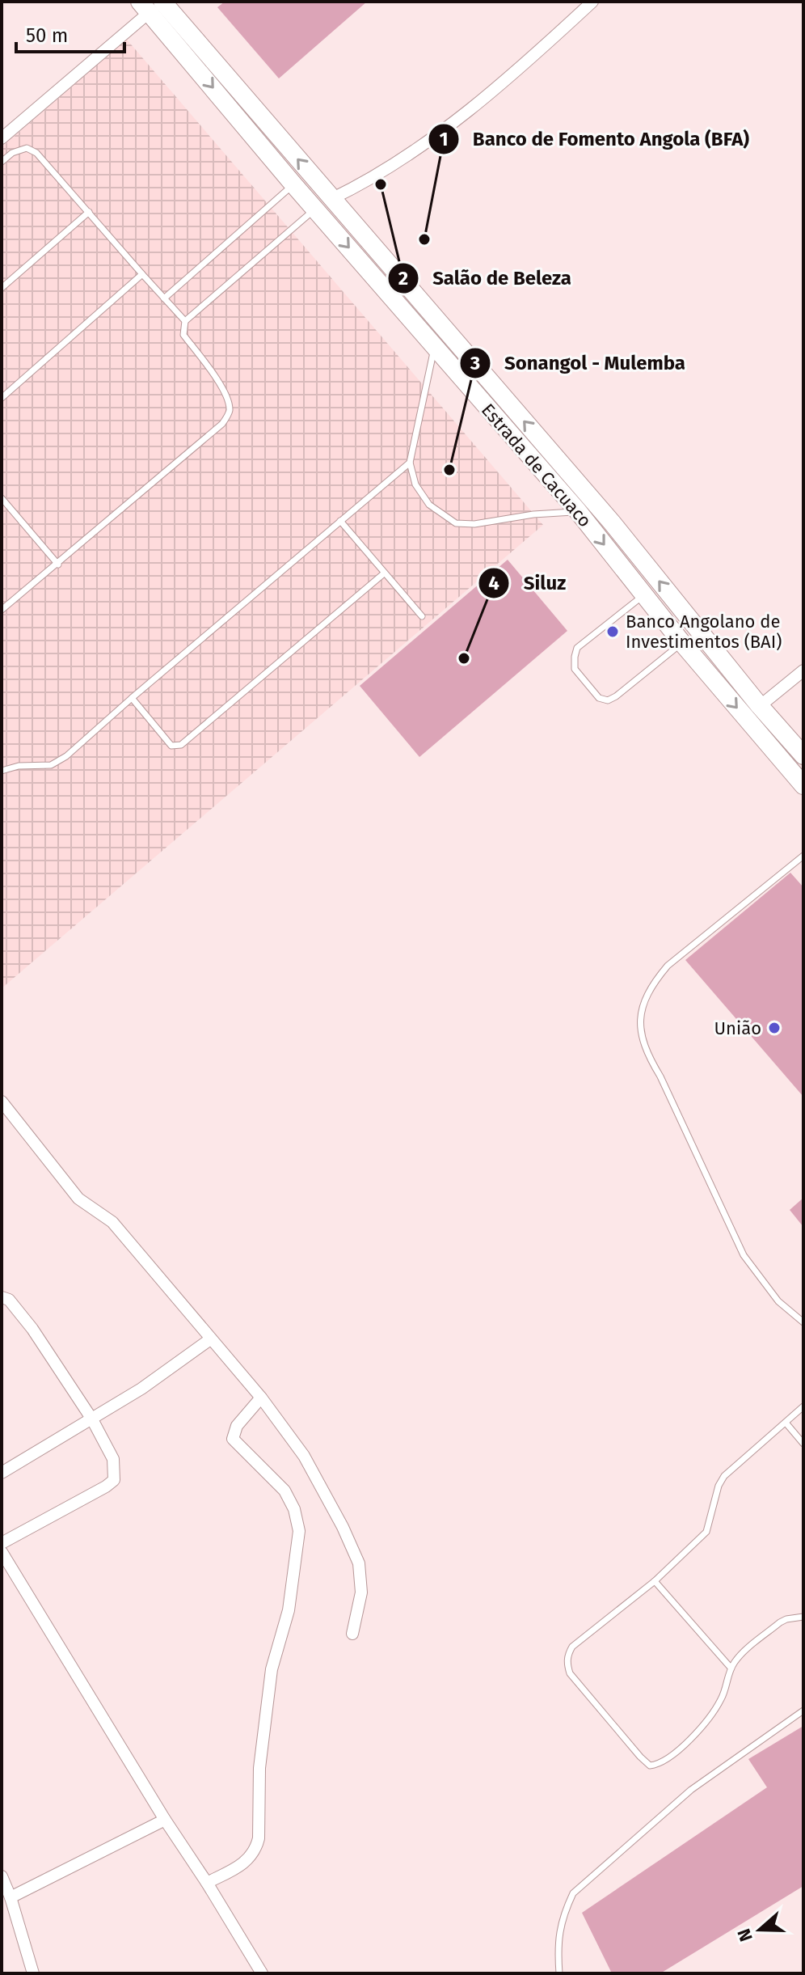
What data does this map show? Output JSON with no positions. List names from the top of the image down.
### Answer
{
  "streets": {
    "main road": ["Estrada de Cacuaco"]
  },
  "places": [
    "Salão de Beleza",
    "Banco de Fomento Angola (BFA)",
    "Sonangol - Mulemba",
    "Banco Angolano de Investimentos (BAI)",
    "Siluz",
    "União"
  ],
  "scale_bar": "50 m",
  "north": "left"
}
